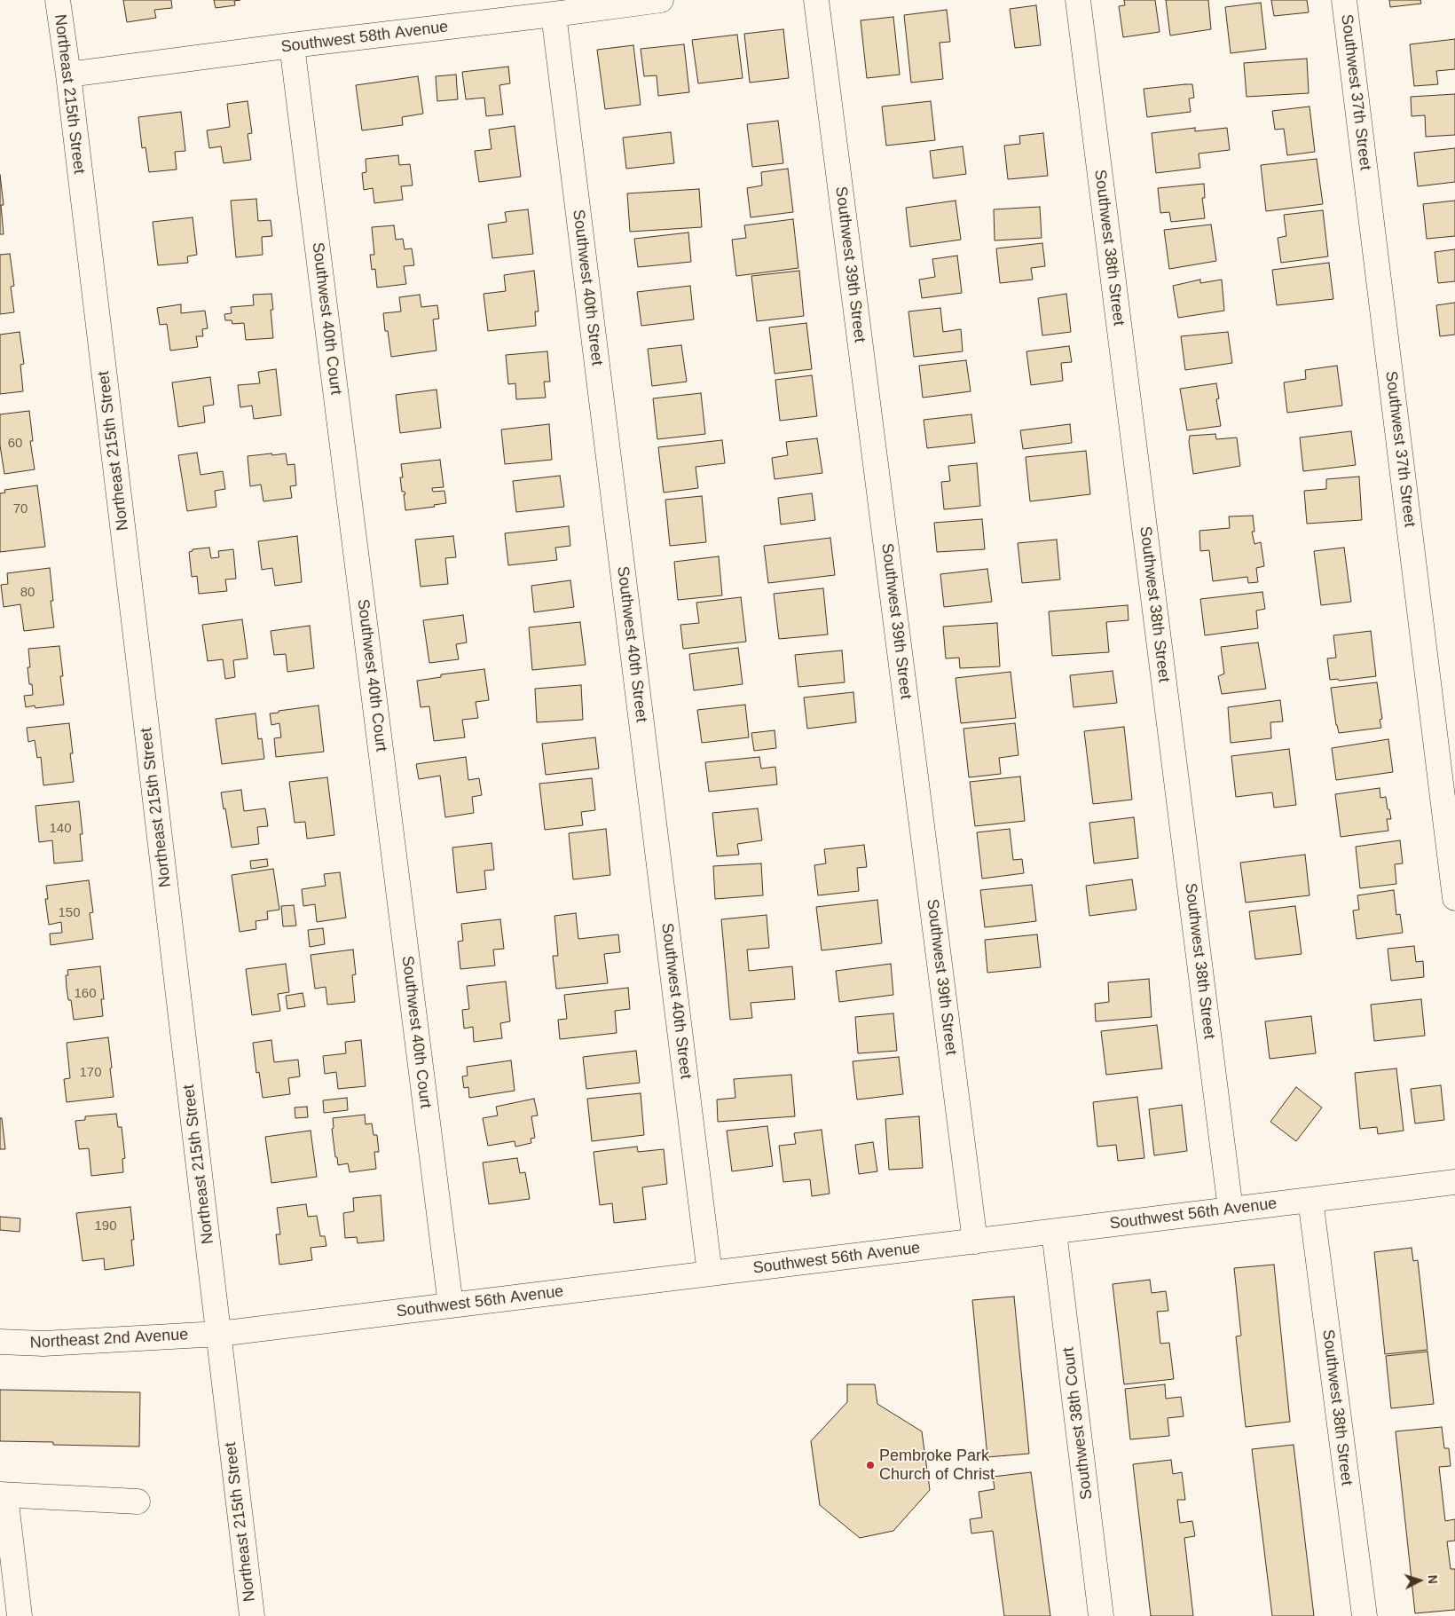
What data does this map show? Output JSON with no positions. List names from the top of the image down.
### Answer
{
  "streets": {
    "street": [
      "Southwest 58th Avenue",
      "Southwest 37th Street",
      "Northeast 215th Street",
      "Southwest 38th Street",
      "Southwest 39th Street",
      "Southwest 40th Street",
      "Southwest 40th Court",
      "Southwest 56th Avenue",
      "Northeast 2nd Avenue",
      "Southwest 38th Court"
    ]
  },
  "crossings": [
    ["Southwest 58th Avenue", "Northeast 215th Street"],
    ["Southwest 58th Avenue", "Southwest 40th Street"],
    ["Southwest 58th Avenue", "Southwest 40th Court"],
    ["Northeast 215th Street", "Southwest 56th Avenue"],
    ["Northeast 215th Street", "Northeast 2nd Avenue"],
    ["Southwest 38th Street", "Southwest 56th Avenue"],
    ["Southwest 39th Street", "Southwest 56th Avenue"],
    ["Southwest 40th Street", "Southwest 56th Avenue"],
    ["Southwest 40th Court", "Southwest 56th Avenue"],
    ["Southwest 56th Avenue", "Northeast 2nd Avenue"],
    ["Southwest 56th Avenue", "Southwest 38th Court"]
  ],
  "places": ["Pembroke Park Church of Christ"],
  "house_numbers": [
    "60",
    "70",
    "80",
    "140",
    "150",
    "160",
    "170",
    "190"
  ],
  "north": "right"
}
